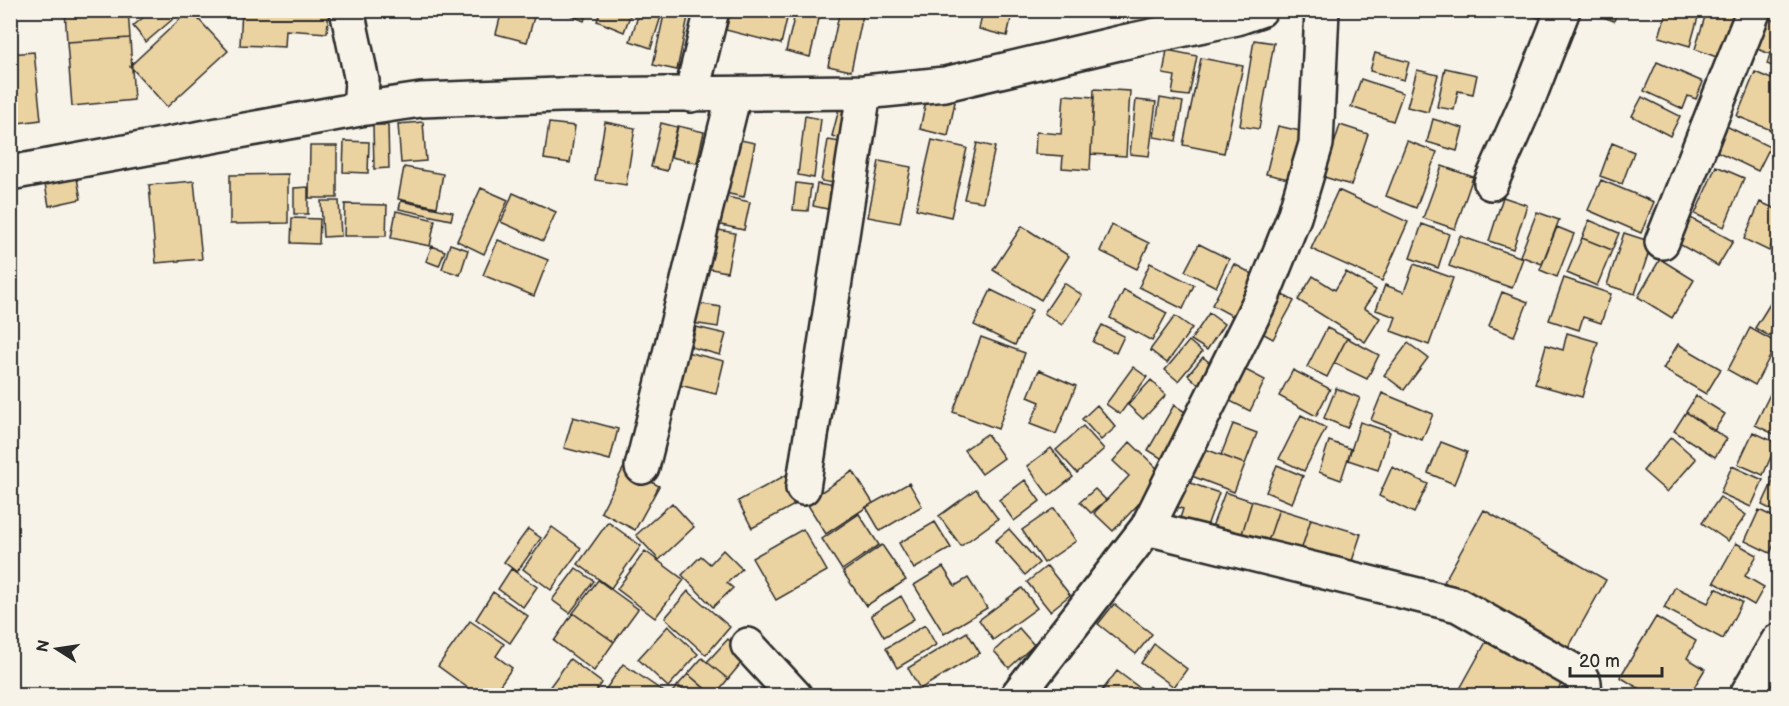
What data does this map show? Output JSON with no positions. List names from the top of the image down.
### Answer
{
  "scale_bar": "20 m",
  "north": "left"
}
